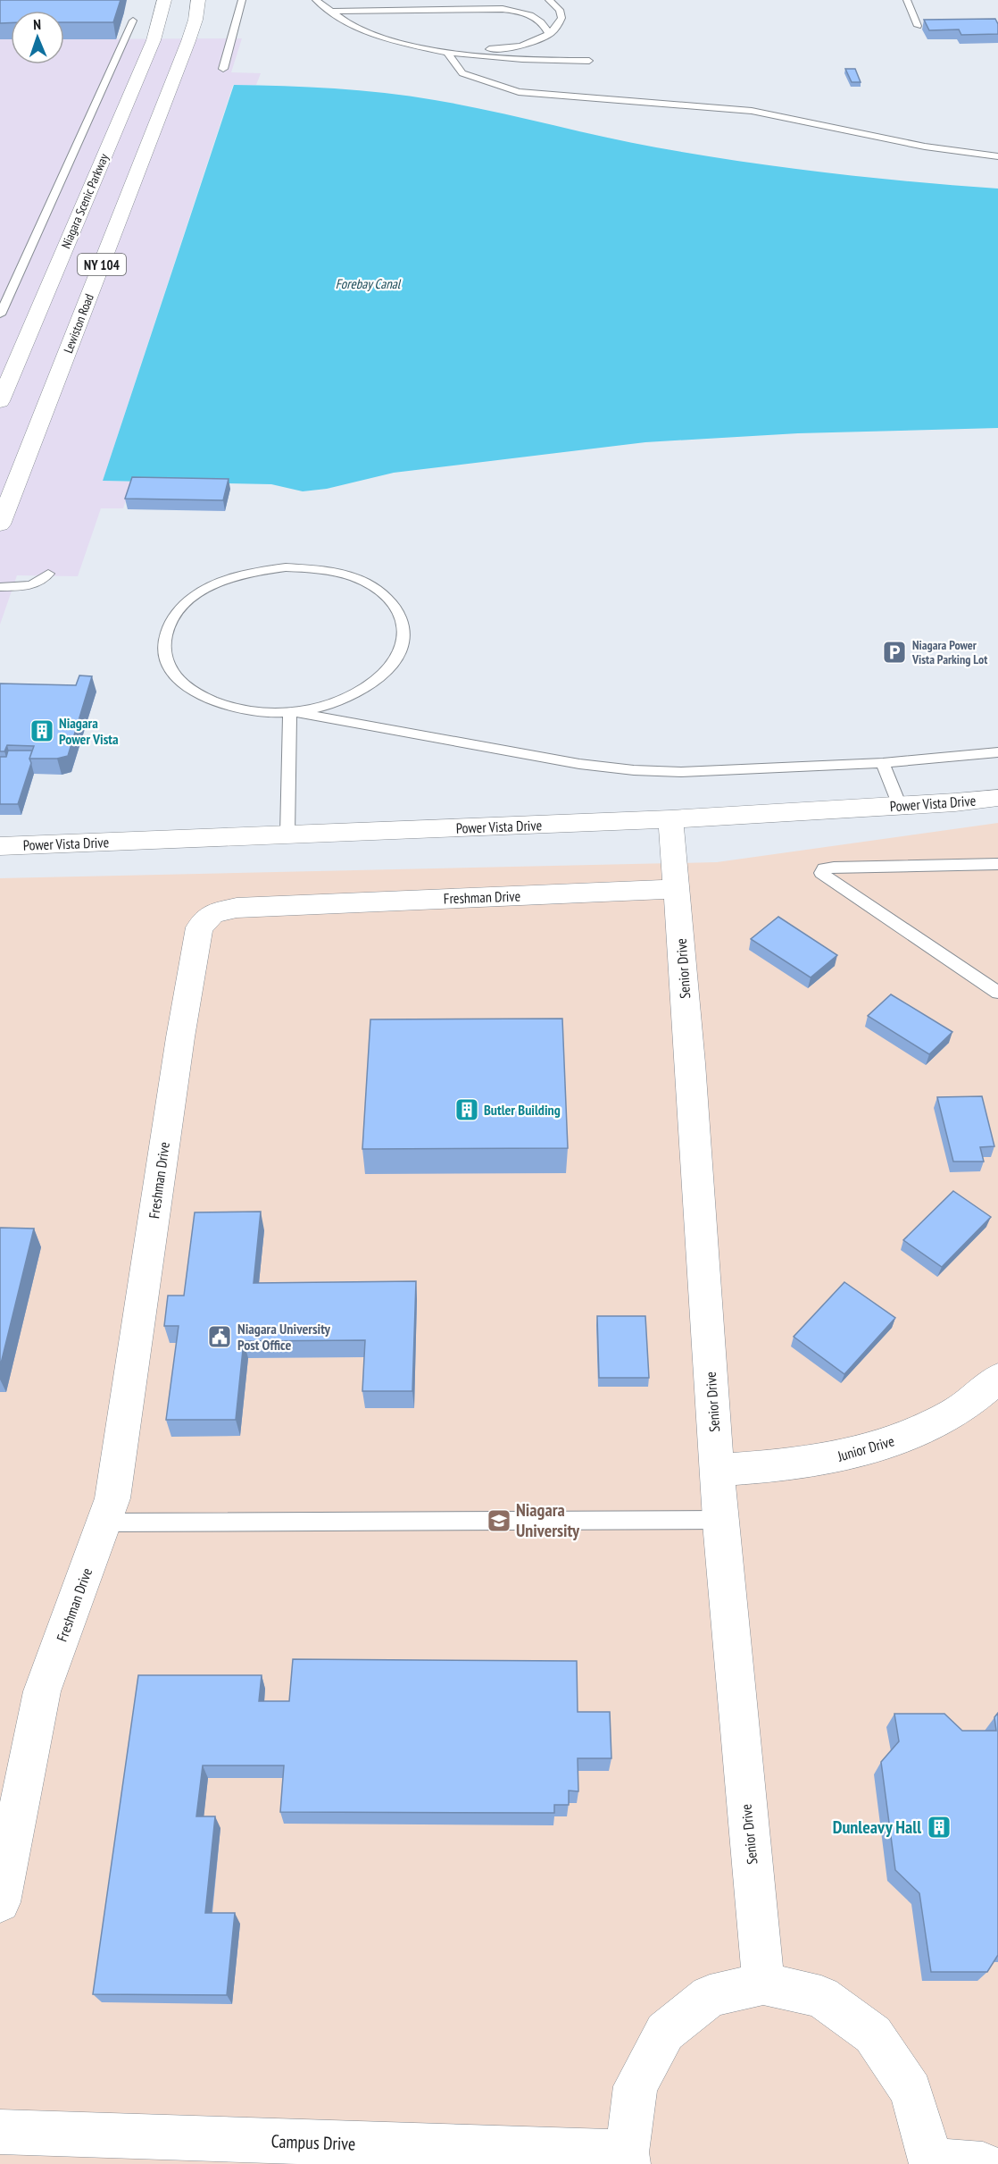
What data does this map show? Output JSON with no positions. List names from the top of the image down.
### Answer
{
  "streets": {
    "street": [
      "Niagara Scenic Parkway",
      "NY 104",
      "Lewiston Road",
      "Power Vista Drive",
      "Freshman Drive",
      "Senior Drive",
      "Junior Drive",
      "Campus Drive"
    ]
  },
  "crossings": [
    ["Power Vista Drive", "Senior Drive"],
    ["Freshman Drive", "Senior Drive"],
    ["Senior Drive", "Junior Drive"]
  ],
  "water": ["Forebay Canal"],
  "places": {
    "parking": ["Niagara Power Vista Parking Lot"],
    "building": ["Niagara Power Vista", "Butler Building", "Dunleavy Hall"],
    "public building": ["Niagara University Post Office"],
    "school or university": ["Niagara University"]
  },
  "north": "top"
}
